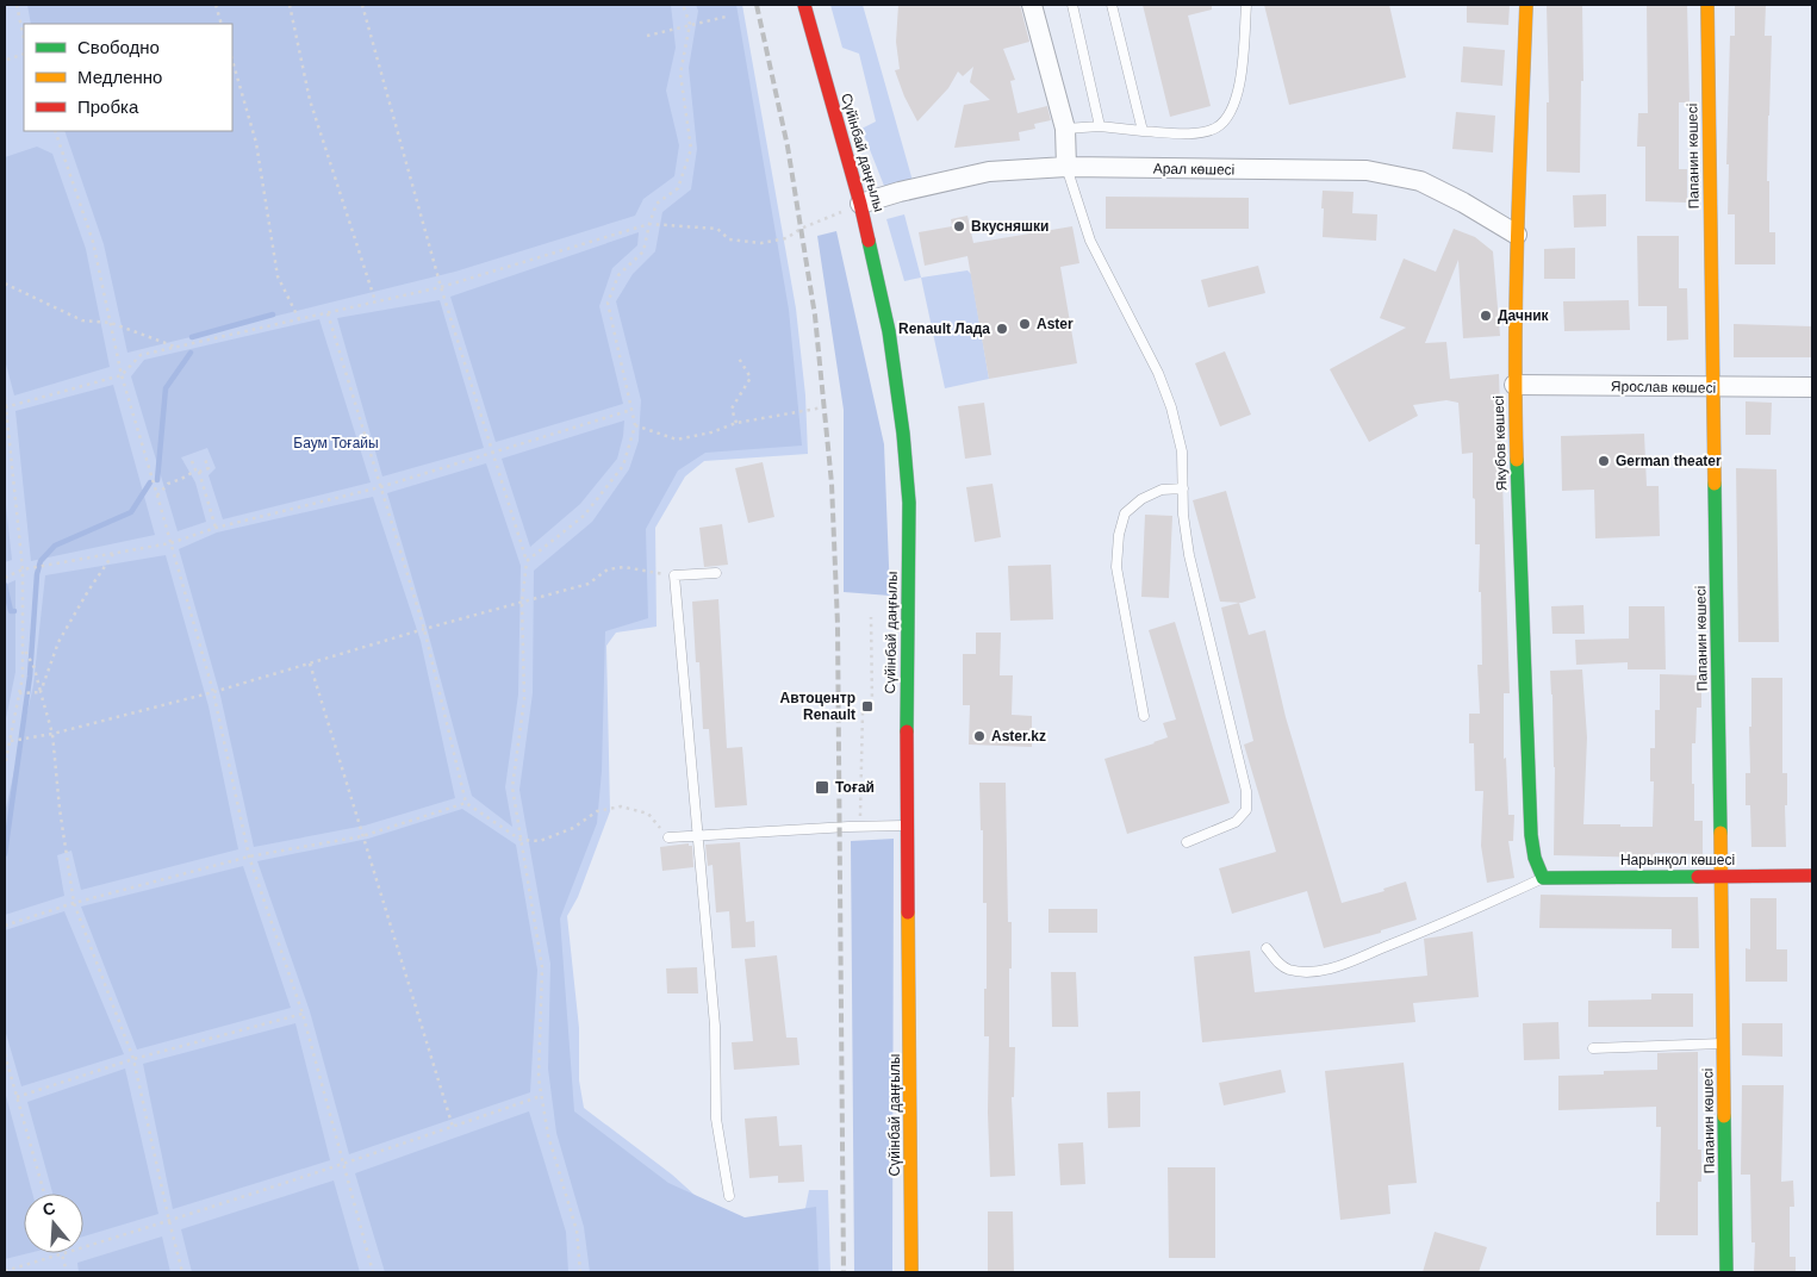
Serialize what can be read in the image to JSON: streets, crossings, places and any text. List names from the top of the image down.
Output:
{
  "streets": {
    "main road": [
      "Сүйінбай даңғылы",
      "Папанин көшесі",
      "Якубов көшесі",
      "Нарынқол көшесі"
    ],
    "street": ["Арал көшесі", "Ярослав көшесі"]
  },
  "crossings": [
    ["Сүйінбай даңғылы", "Арал көшесі"],
    ["Папанин көшесі", "Ярослав көшесі"],
    ["Папанин көшесі", "Нарынқол көшесі"],
    ["Арал көшесі", "Якубов көшесі"],
    ["Ярослав көшесі", "Якубов көшесі"],
    ["Якубов көшесі", "Нарынқол көшесі"]
  ],
  "parks": ["Баум Тоғайы"],
  "places": {
    "other": [
      "Вкусняшки",
      "Дачник",
      "Aster",
      "Renault Лада",
      "German theater",
      "Aster.kz"
    ],
    "transit": ["Автоцентр Renault", "Тоғай"]
  },
  "legend": ["Свободно", "Медленно", "Пробка"],
  "north": "top"
}
